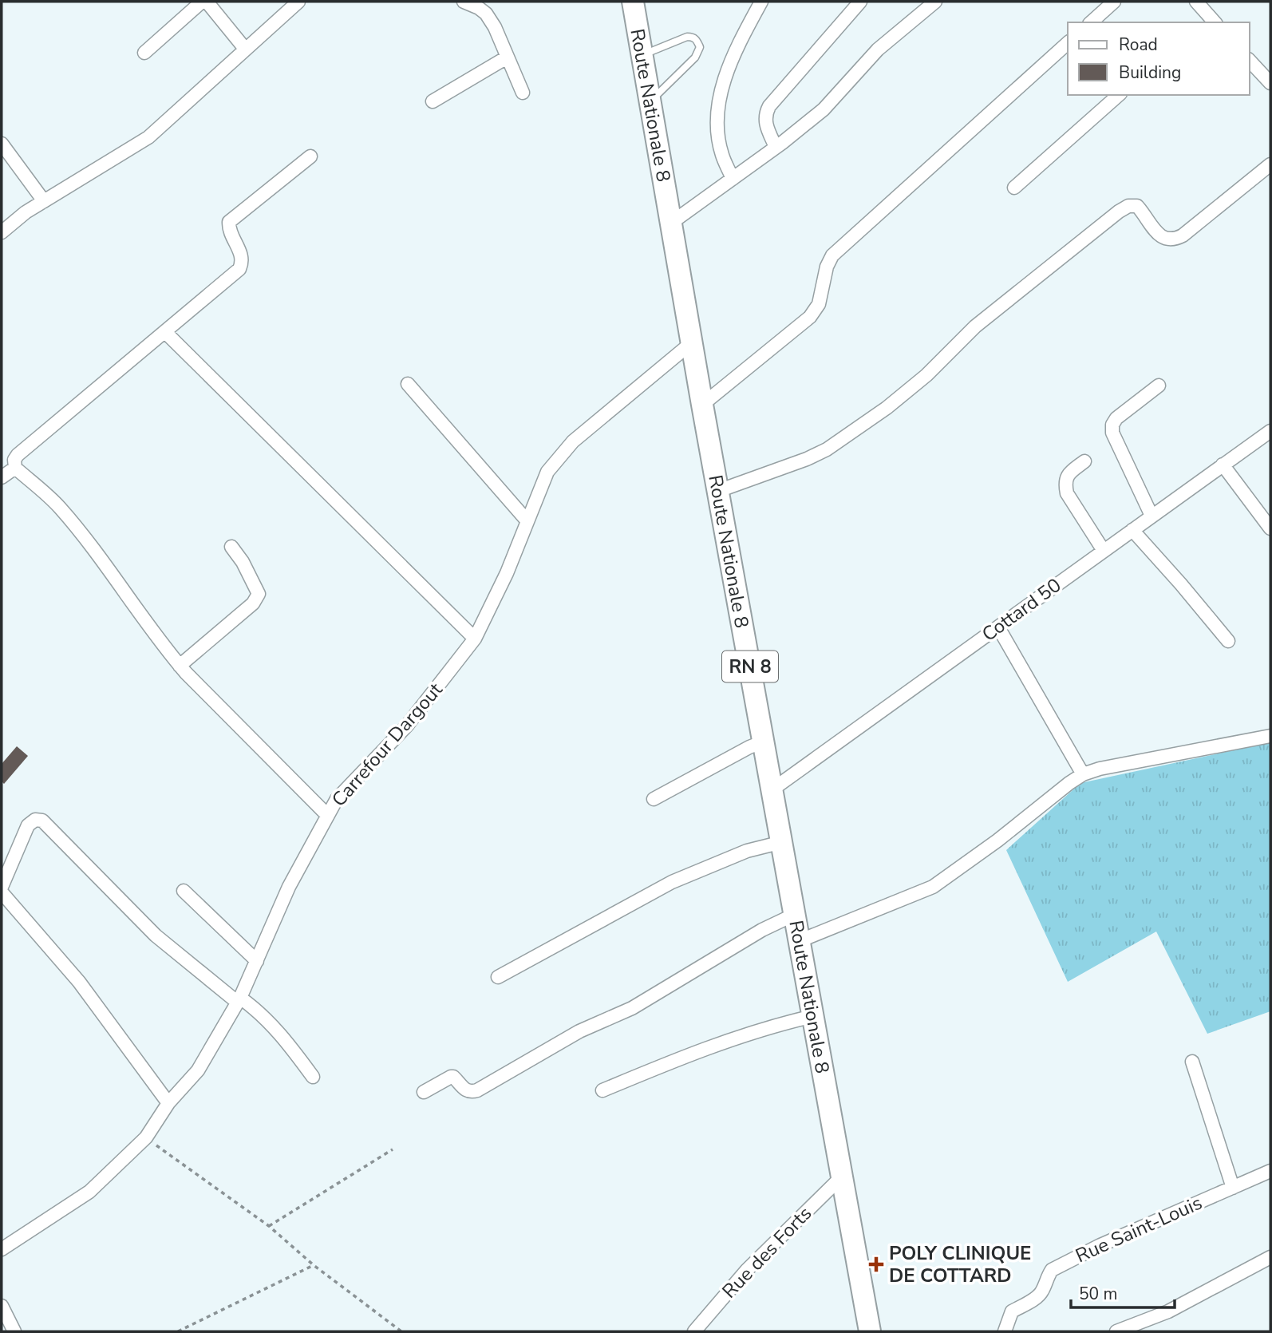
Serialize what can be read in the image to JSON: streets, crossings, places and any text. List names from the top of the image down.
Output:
{
  "streets": {
    "main road": ["Route Nationale 8", "RN 8"],
    "street": [
      "Cottard 50",
      "Carrefour Dargout",
      "Rue Saint-Louis",
      "Rue des Forts"
    ]
  },
  "crossings": [
    ["Route Nationale 8", "Cottard 50"],
    ["Route Nationale 8", "Carrefour Dargout"],
    ["Route Nationale 8", "Rue des Forts"]
  ],
  "places": {
    "health": ["POLY CLINIQUE DE COTTARD"]
  },
  "legend": ["Road", "Building"],
  "scale_bar": "50 m"
}
